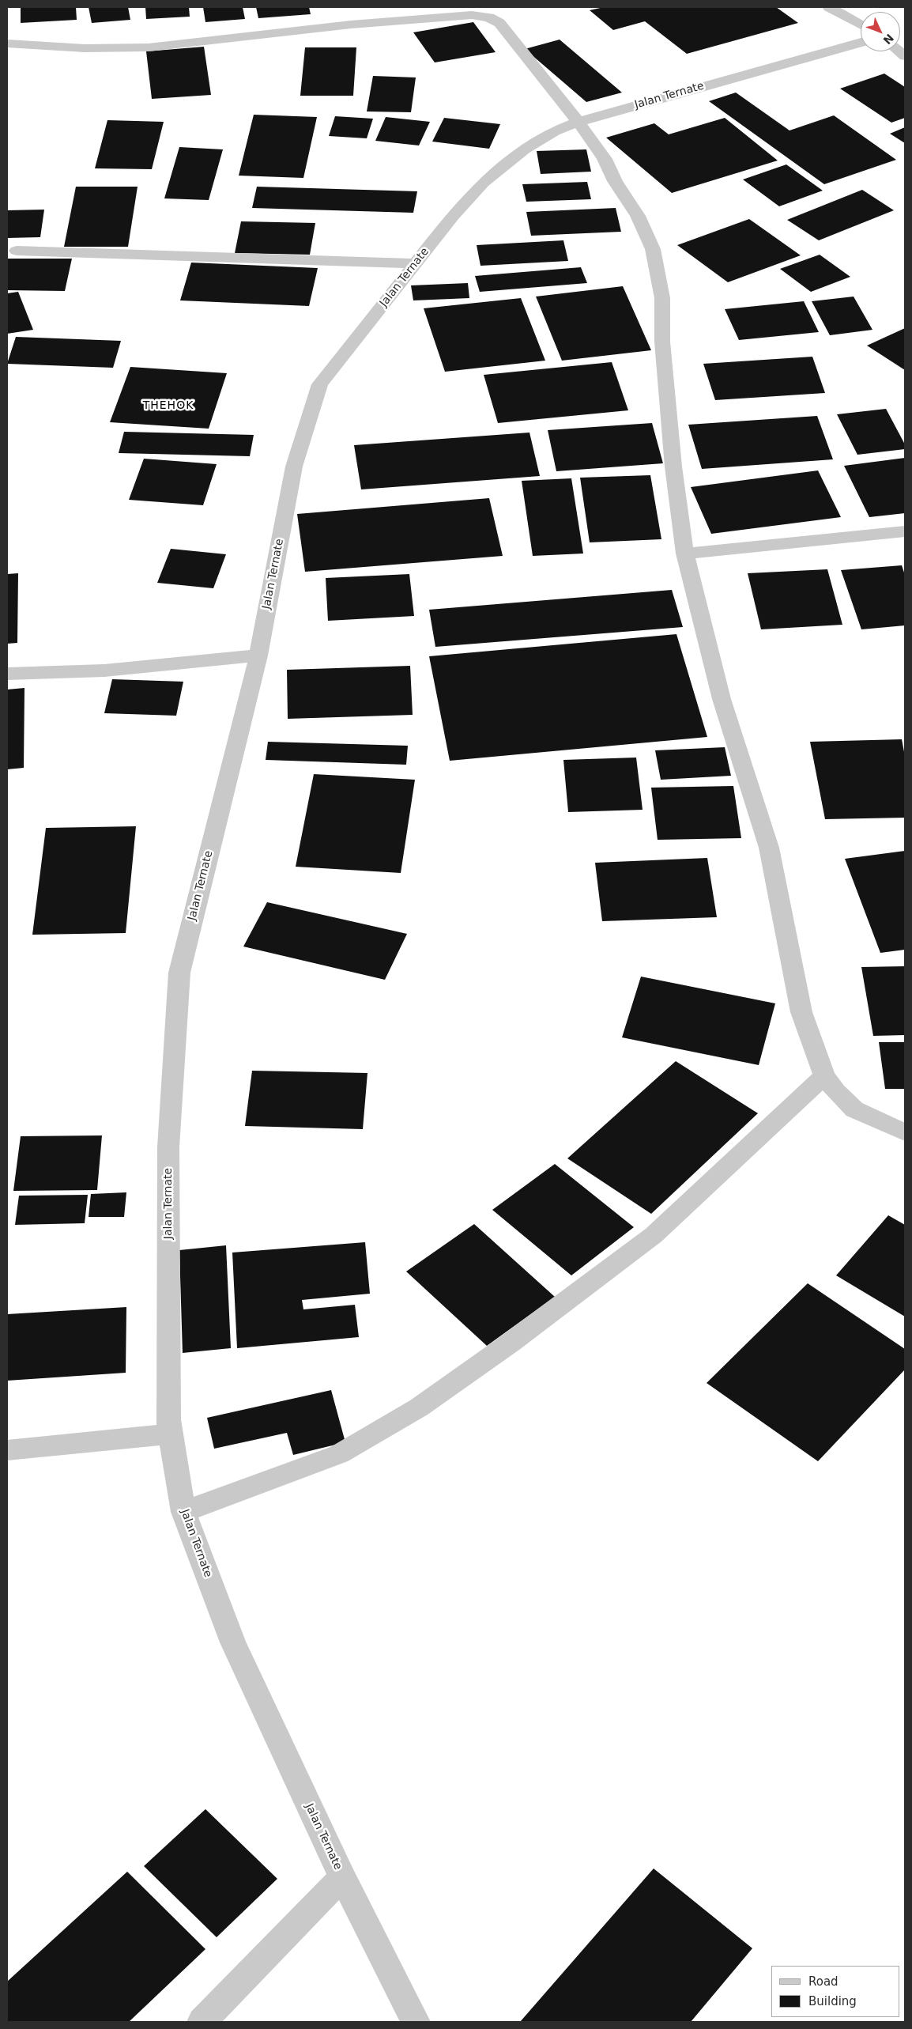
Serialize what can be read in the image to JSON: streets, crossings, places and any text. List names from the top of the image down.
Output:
{
  "streets": {
    "street": ["Jalan Ternate"]
  },
  "districts": ["THEHOK"],
  "legend": ["Road", "Building"],
  "north": "bottom right"
}
